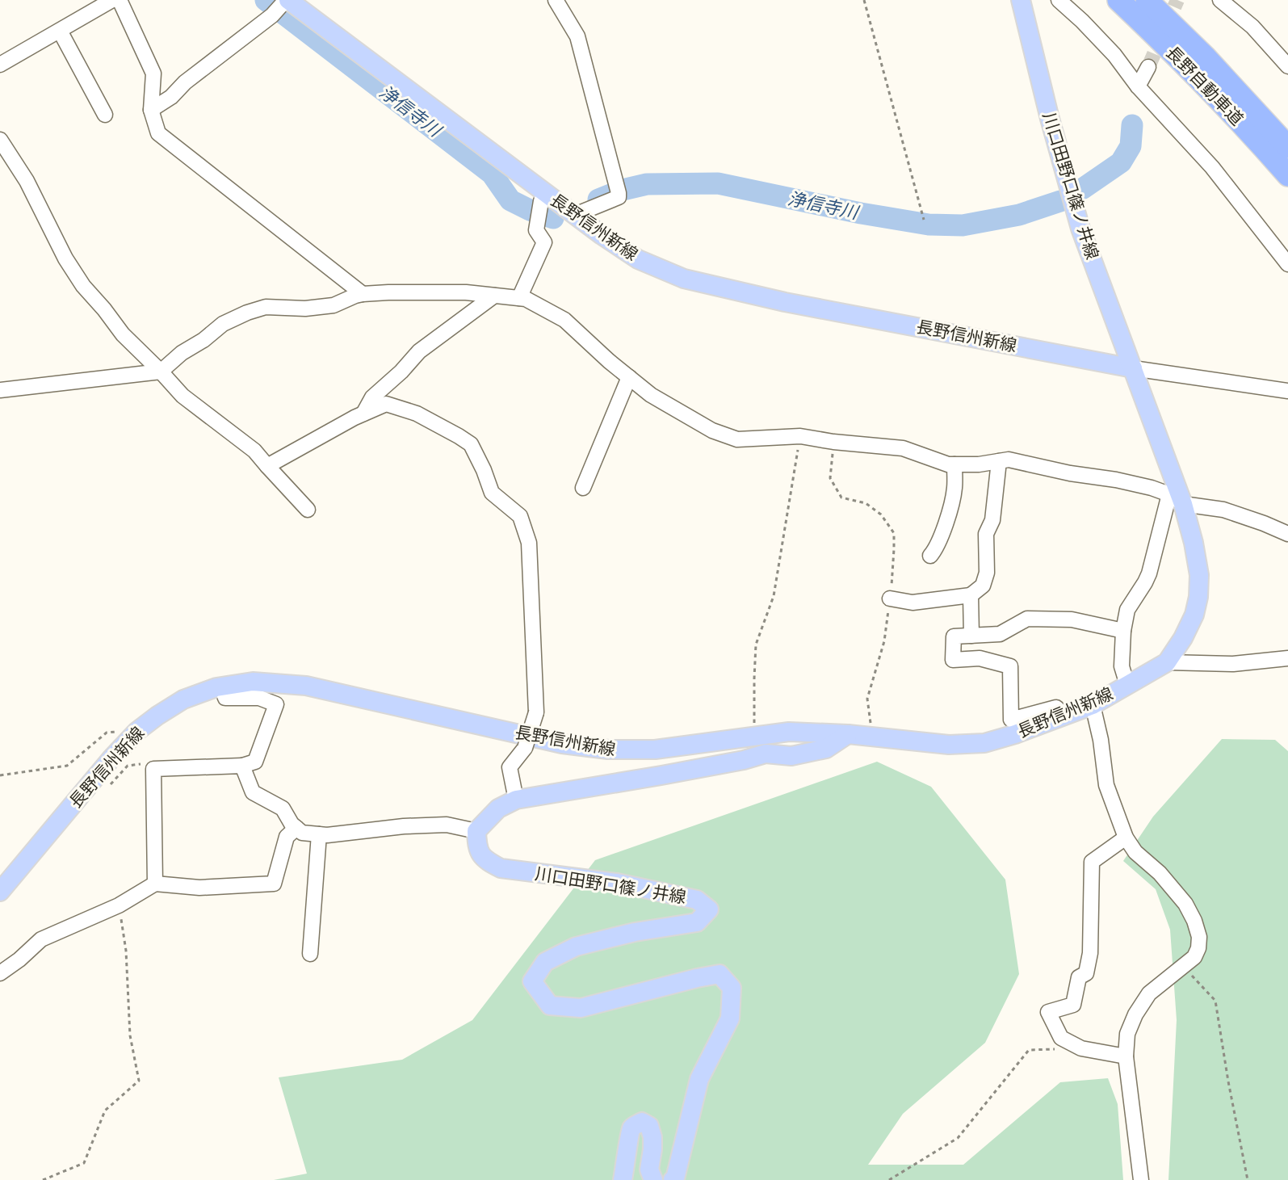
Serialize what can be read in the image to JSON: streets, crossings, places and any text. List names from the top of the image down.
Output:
{
  "streets": {
    "highway": ["長野自動車道"],
    "main road": ["川口田野口篠ノ井線", "長野信州新線"]
  },
  "crossings": [
    ["川口田野口篠ノ井線", "長野信州新線"]
  ],
  "water": ["浄信寺川"]
}
